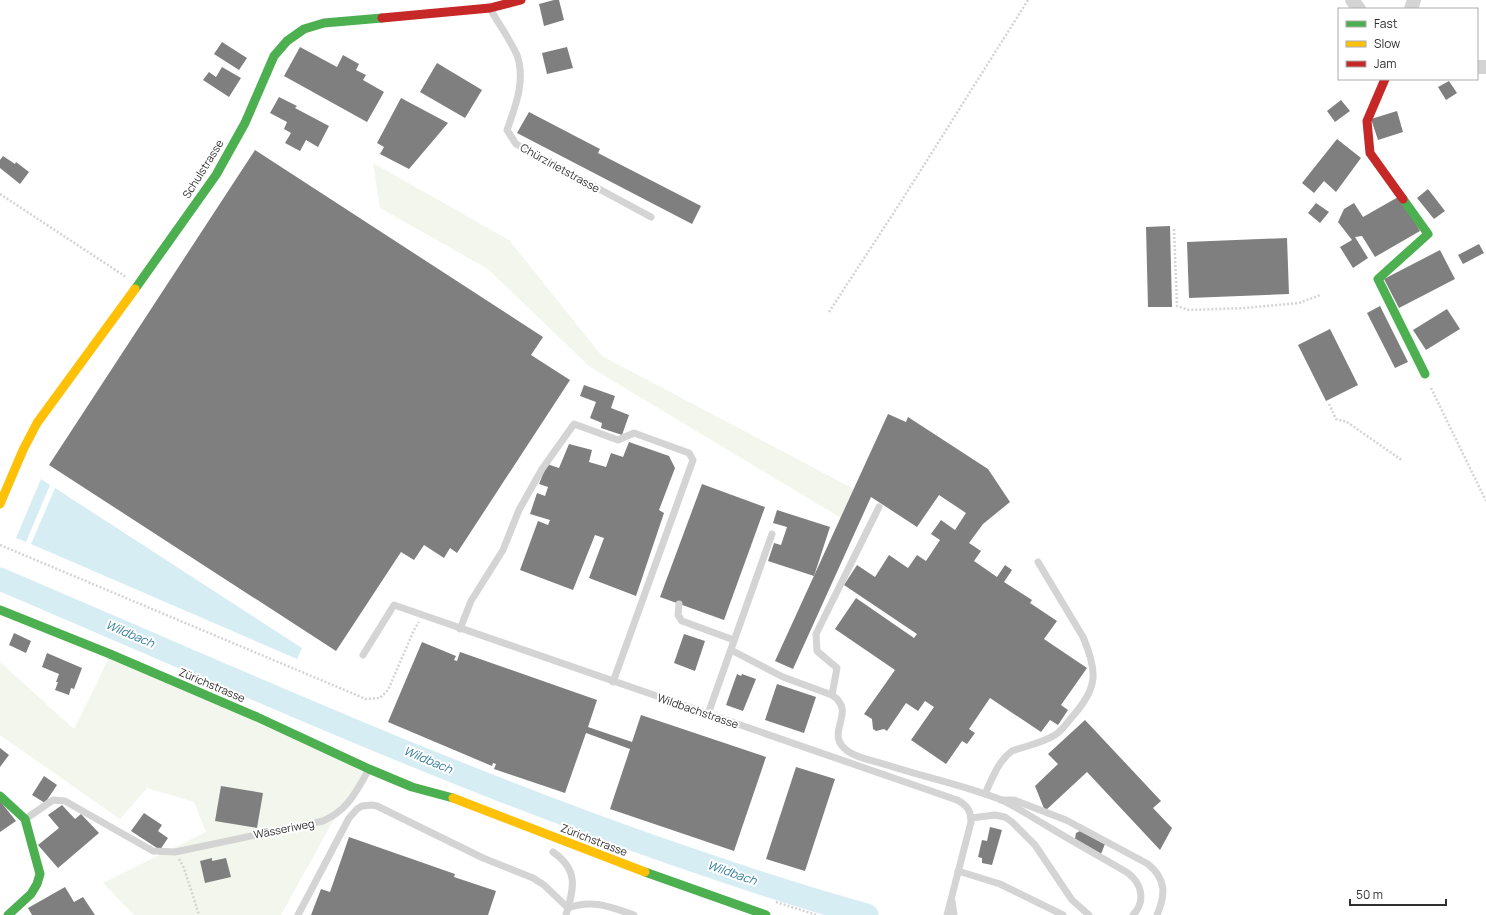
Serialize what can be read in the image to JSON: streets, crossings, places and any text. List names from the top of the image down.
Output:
{
  "streets": {
    "street": ["Schulstrasse", "Zürichstrasse"],
    "lane": ["Chürzirietstrasse", "Wildbachstrasse", "Wässeriweg"]
  },
  "crossings": [
    ["Chürzirietstrasse", "Schulstrasse"],
    ["Zürichstrasse", "Wässeriweg"]
  ],
  "water": ["Wildbach"],
  "legend": ["Fast", "Slow", "Jam"],
  "scale_bar": "50 m"
}
